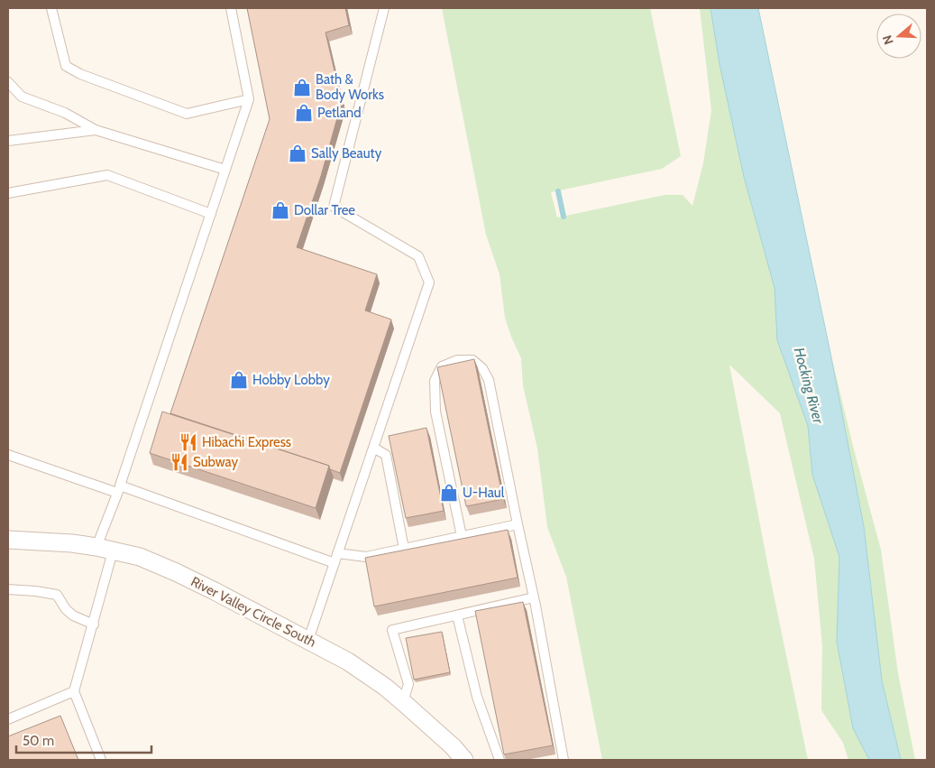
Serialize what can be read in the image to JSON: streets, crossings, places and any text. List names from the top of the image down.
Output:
{
  "streets": {
    "street": ["River Valley Circle South"]
  },
  "water": ["Hocking River"],
  "places": {
    "shop": [
      "Bath & Body Works",
      "Petland",
      "Sally Beauty",
      "Dollar Tree",
      "Hobby Lobby",
      "U-Haul"
    ],
    "restaurant": ["Hibachi Express", "Subway"]
  },
  "scale_bar": "50 m",
  "north": "left"
}
